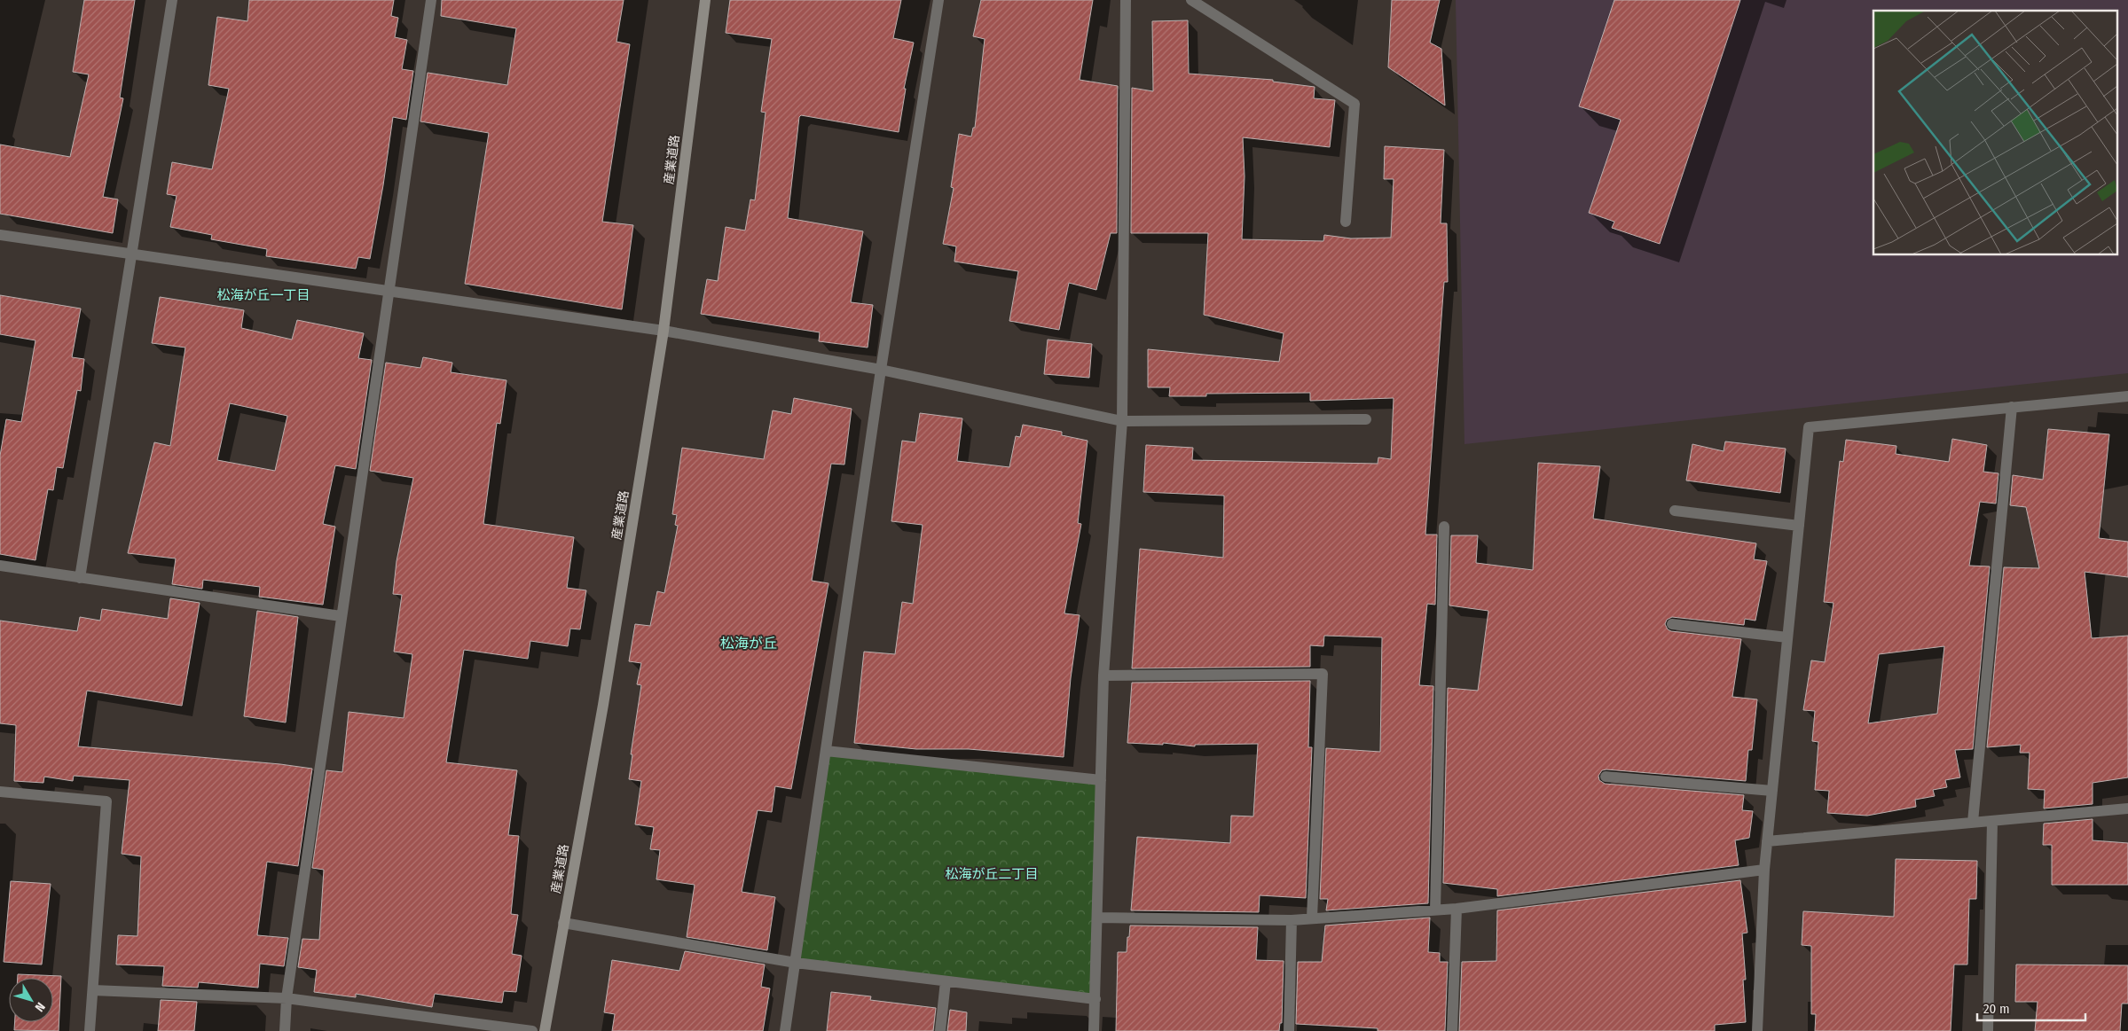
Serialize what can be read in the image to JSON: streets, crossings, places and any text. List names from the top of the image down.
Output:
{
  "streets": {
    "street": ["産業道路"]
  },
  "districts": ["松海が丘一丁目", "松海が丘", "松海が丘二丁目"],
  "scale_bar": "20 m",
  "north": "bottom right"
}
